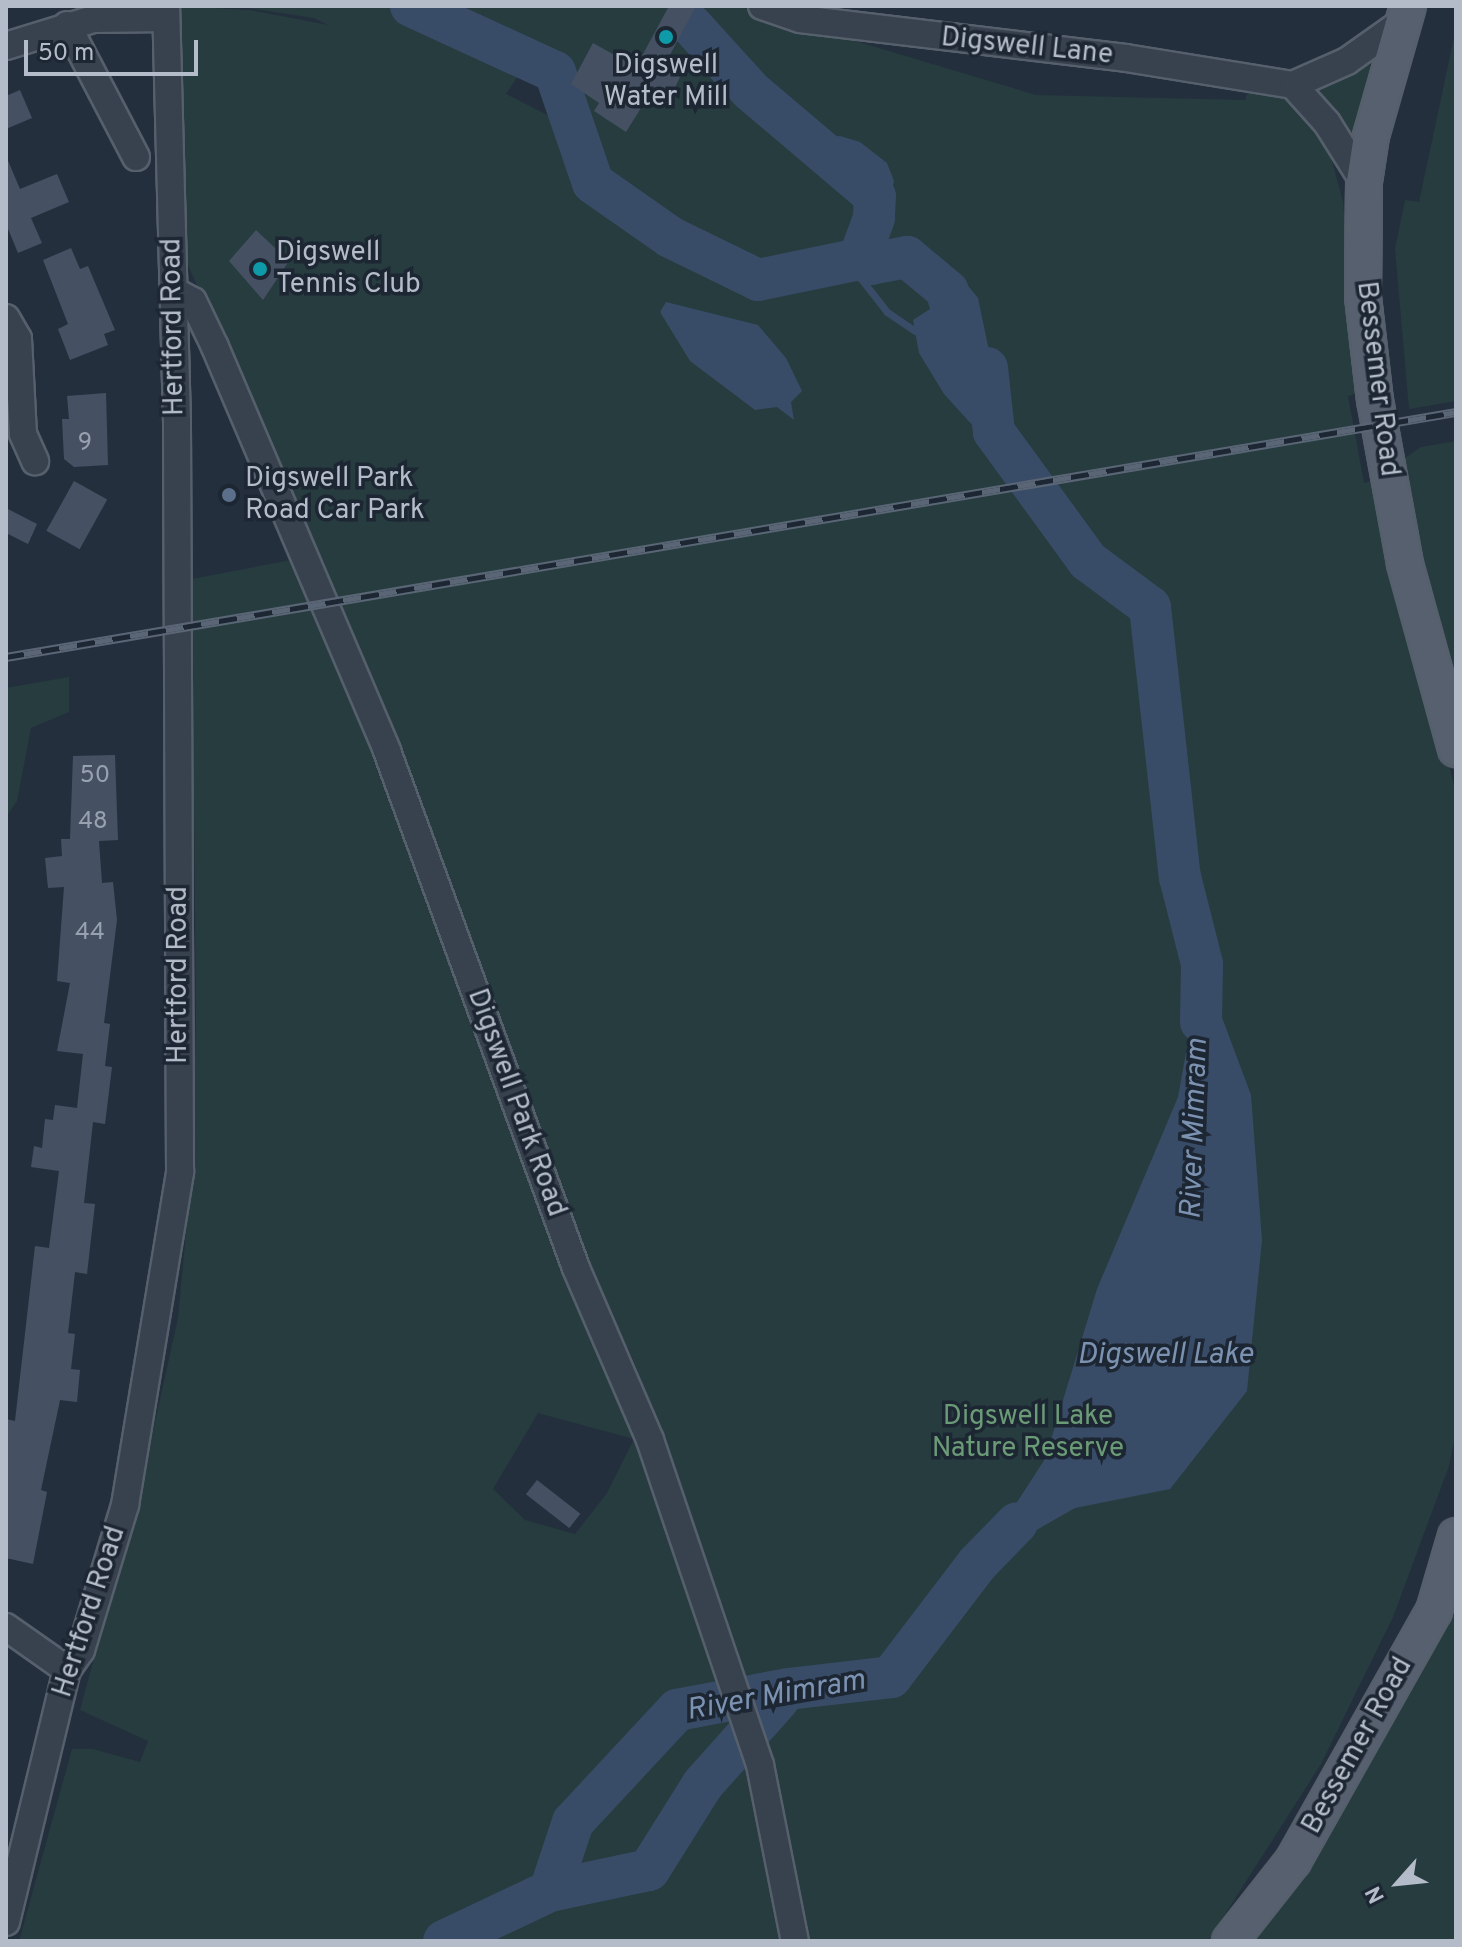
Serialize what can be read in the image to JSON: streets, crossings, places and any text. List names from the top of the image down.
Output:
{
  "streets": {
    "main road": ["Bessemer Road"],
    "street": ["Digswell Lane", "Hertford Road", "Digswell Park Road"]
  },
  "crossings": [
    ["Hertford Road", "Digswell Park Road"]
  ],
  "water": ["River Mimram", "Digswell Lake"],
  "parks": ["Digswell Lake Nature Reserve"],
  "places": ["Digswell Water Mill", "Digswell Tennis Club", "Digswell Park Road Car Park"],
  "house_numbers": [
    "9",
    "50",
    "48",
    "44"
  ],
  "scale_bar": "50 m",
  "north": "bottom left"
}
